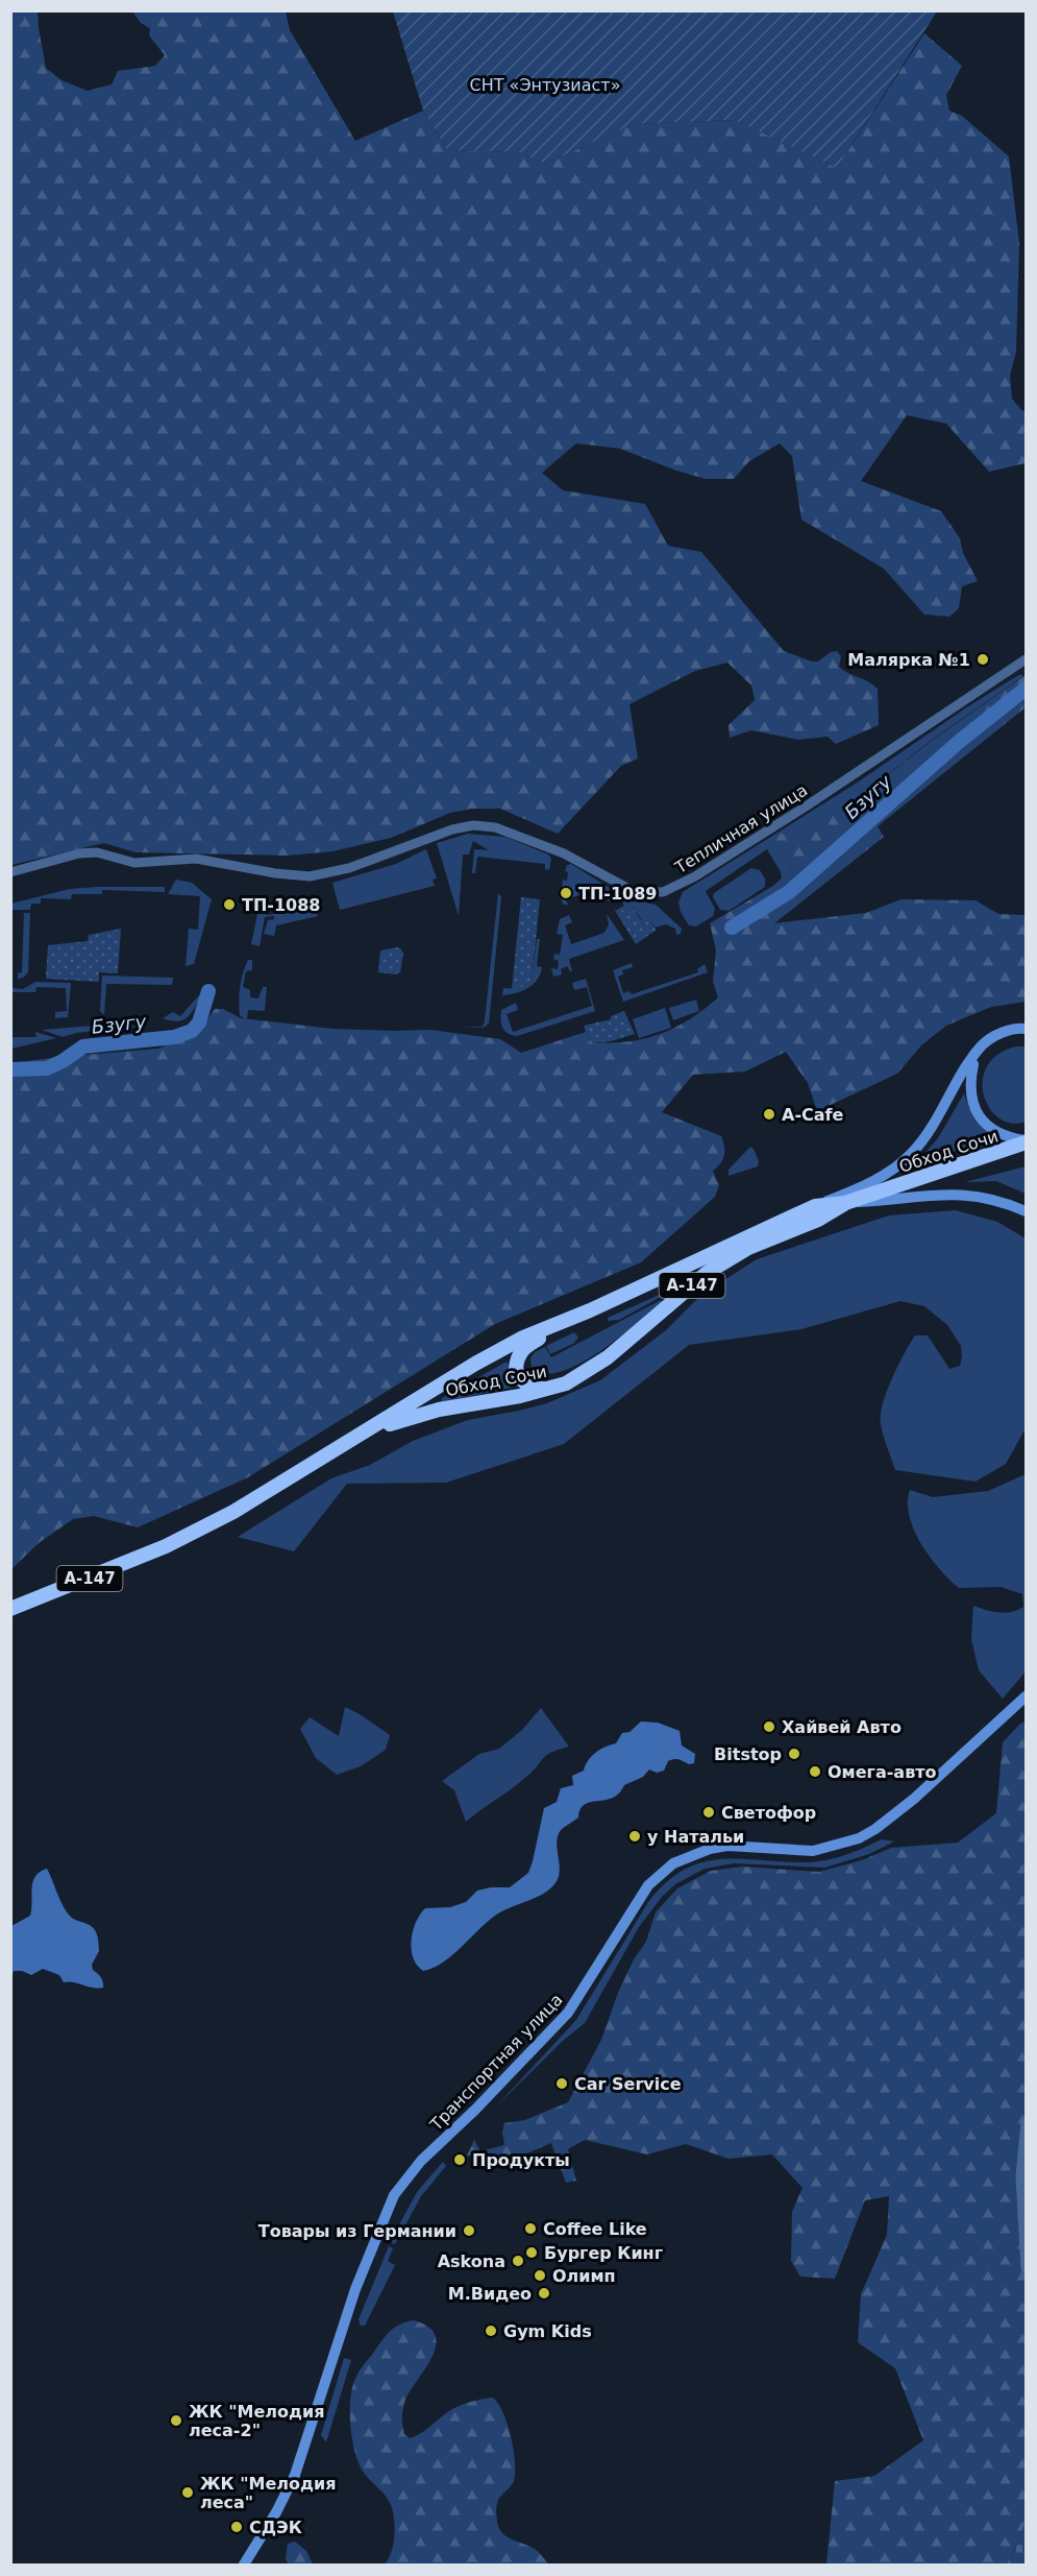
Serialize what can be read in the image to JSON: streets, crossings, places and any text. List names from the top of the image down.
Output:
{
  "streets": {
    "highway": ["Обход Сочи", "А-147"],
    "main road": ["Транспортная улица"],
    "street": ["Тепличная улица"]
  },
  "crossings": [
    ["Обход Сочи", "А-147"]
  ],
  "water": ["Бзугу"],
  "parks": ["СНТ «Энтузиаст»"],
  "places": [
    "Малярка №1",
    "ТП-1089",
    "ТП-1088",
    "A-Cafe",
    "Хайвей Авто",
    "Bitstop",
    "Омега-авто",
    "Светофор",
    "у Натальи",
    "Car Service",
    "Продукты",
    "Coffee Like",
    "Товары из Германии",
    "Бургер Кинг",
    "Askona",
    "Олимп",
    "М.Видео",
    "Gym Kids",
    "ЖК \"Мелодия леса-2\"",
    "ЖК \"Мелодия леса\"",
    "СДЭК"
  ]
}
